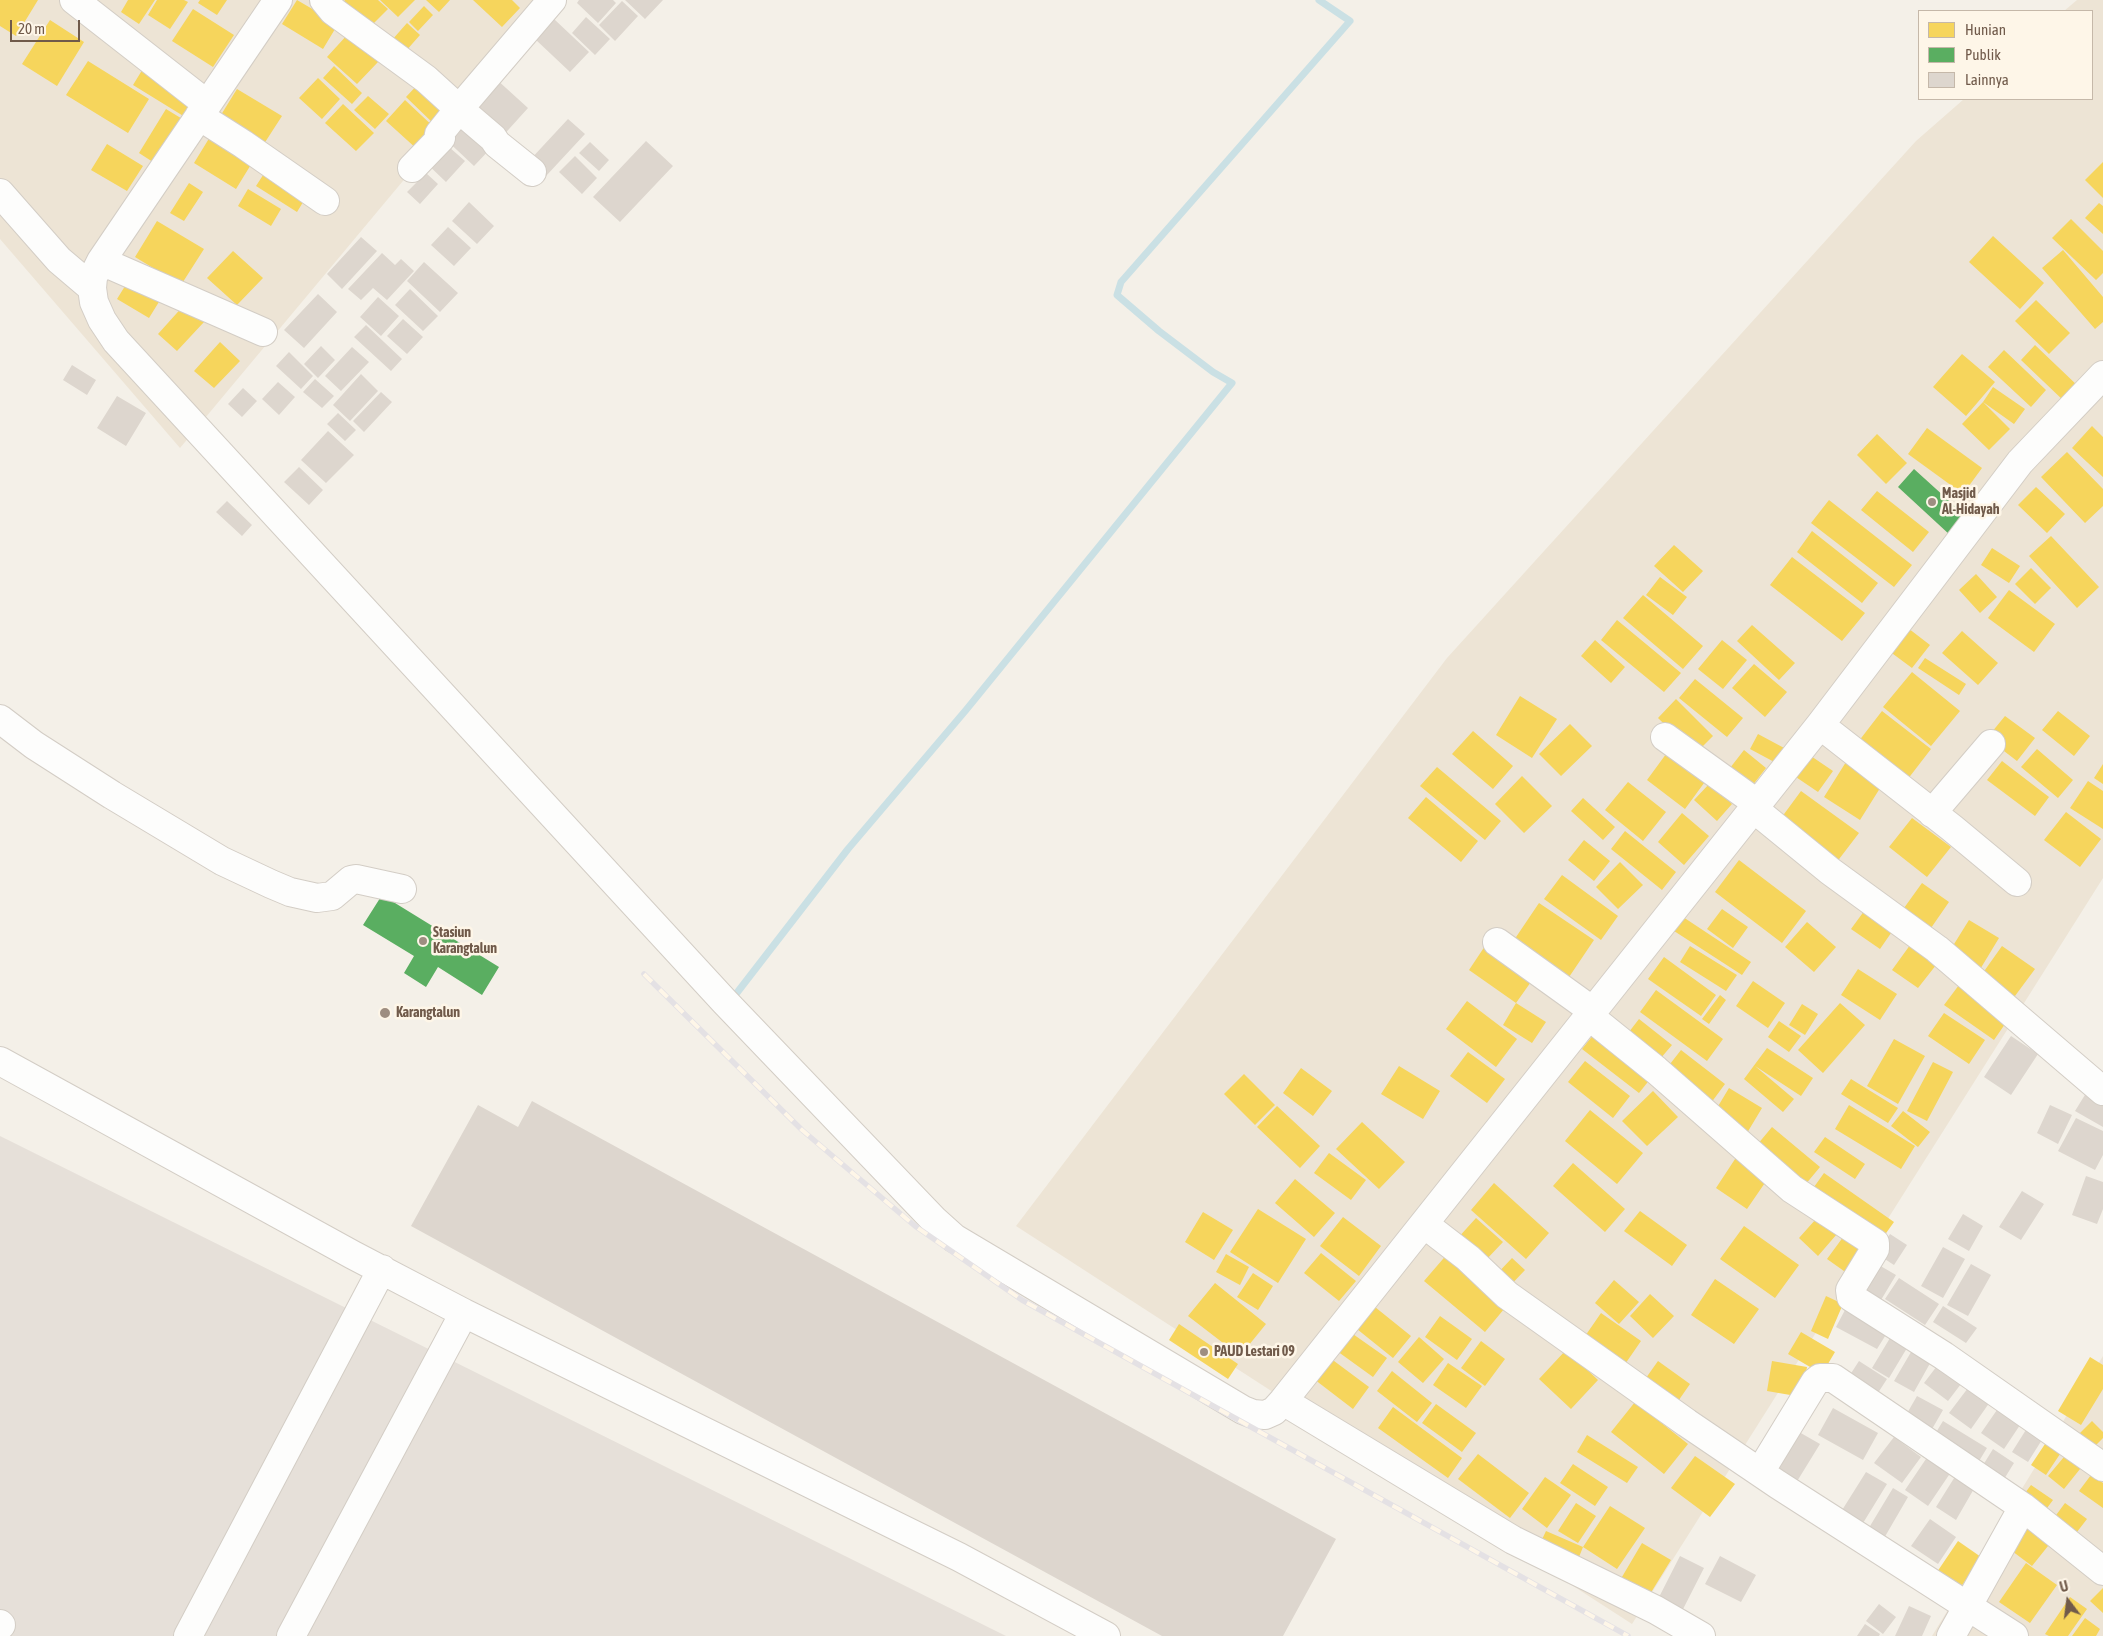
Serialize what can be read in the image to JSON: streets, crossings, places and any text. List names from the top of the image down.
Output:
{
  "places": [
    "Masjid Al-Hidayah",
    "Stasiun Karangtalun",
    "Karangtalun",
    "PAUD Lestari 09"
  ],
  "legend": ["Hunian", "Publik", "Lainnya"],
  "scale_bar": "20 m",
  "north": "top"
}
